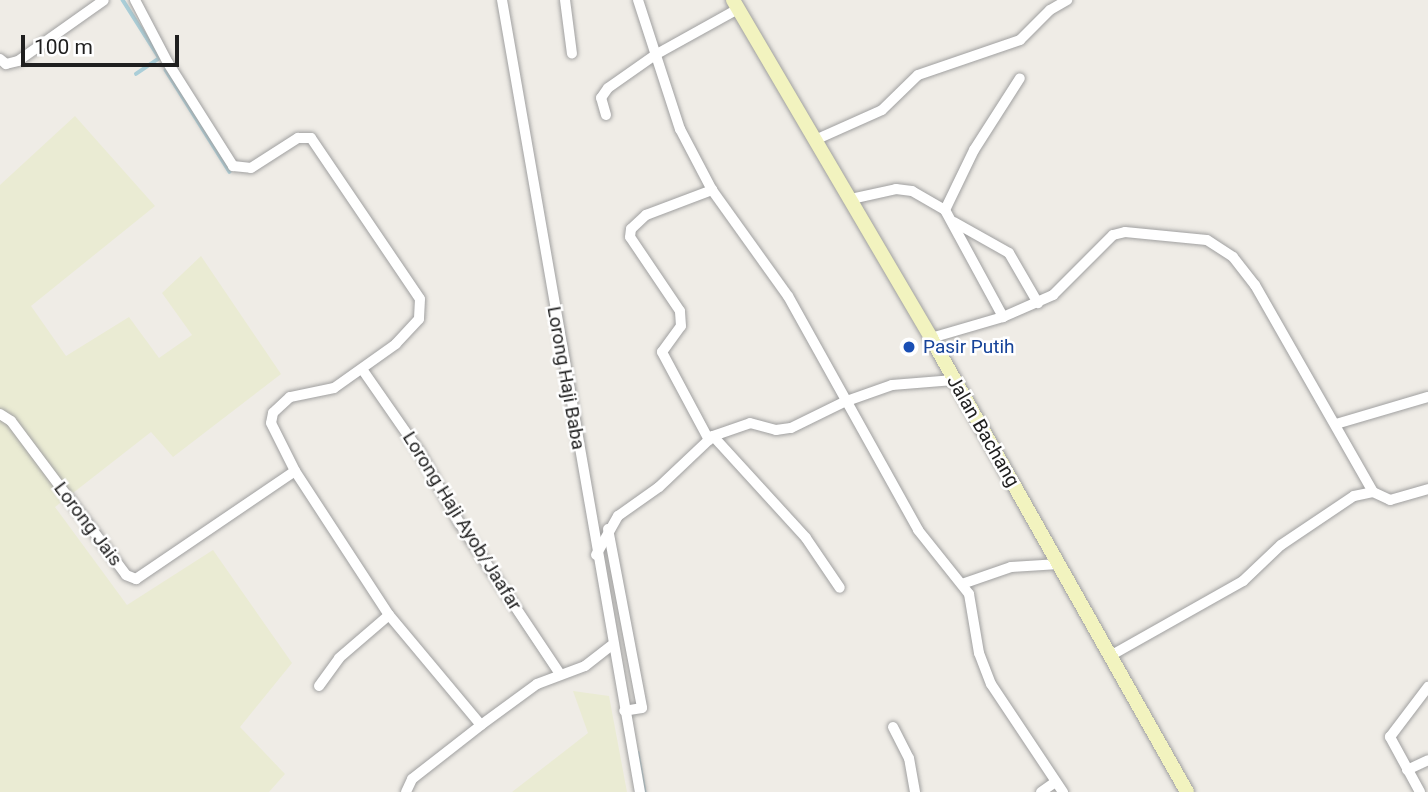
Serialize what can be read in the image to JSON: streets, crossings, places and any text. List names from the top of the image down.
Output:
{
  "streets": {
    "street": [
      "Lorong Haji Baba",
      "Jalan Bachang",
      "Lorong Haji Ayob/Jaafar",
      "Lorong Jais"
    ]
  },
  "places": ["Pasir Putih"],
  "scale_bar": "100 m"
}
